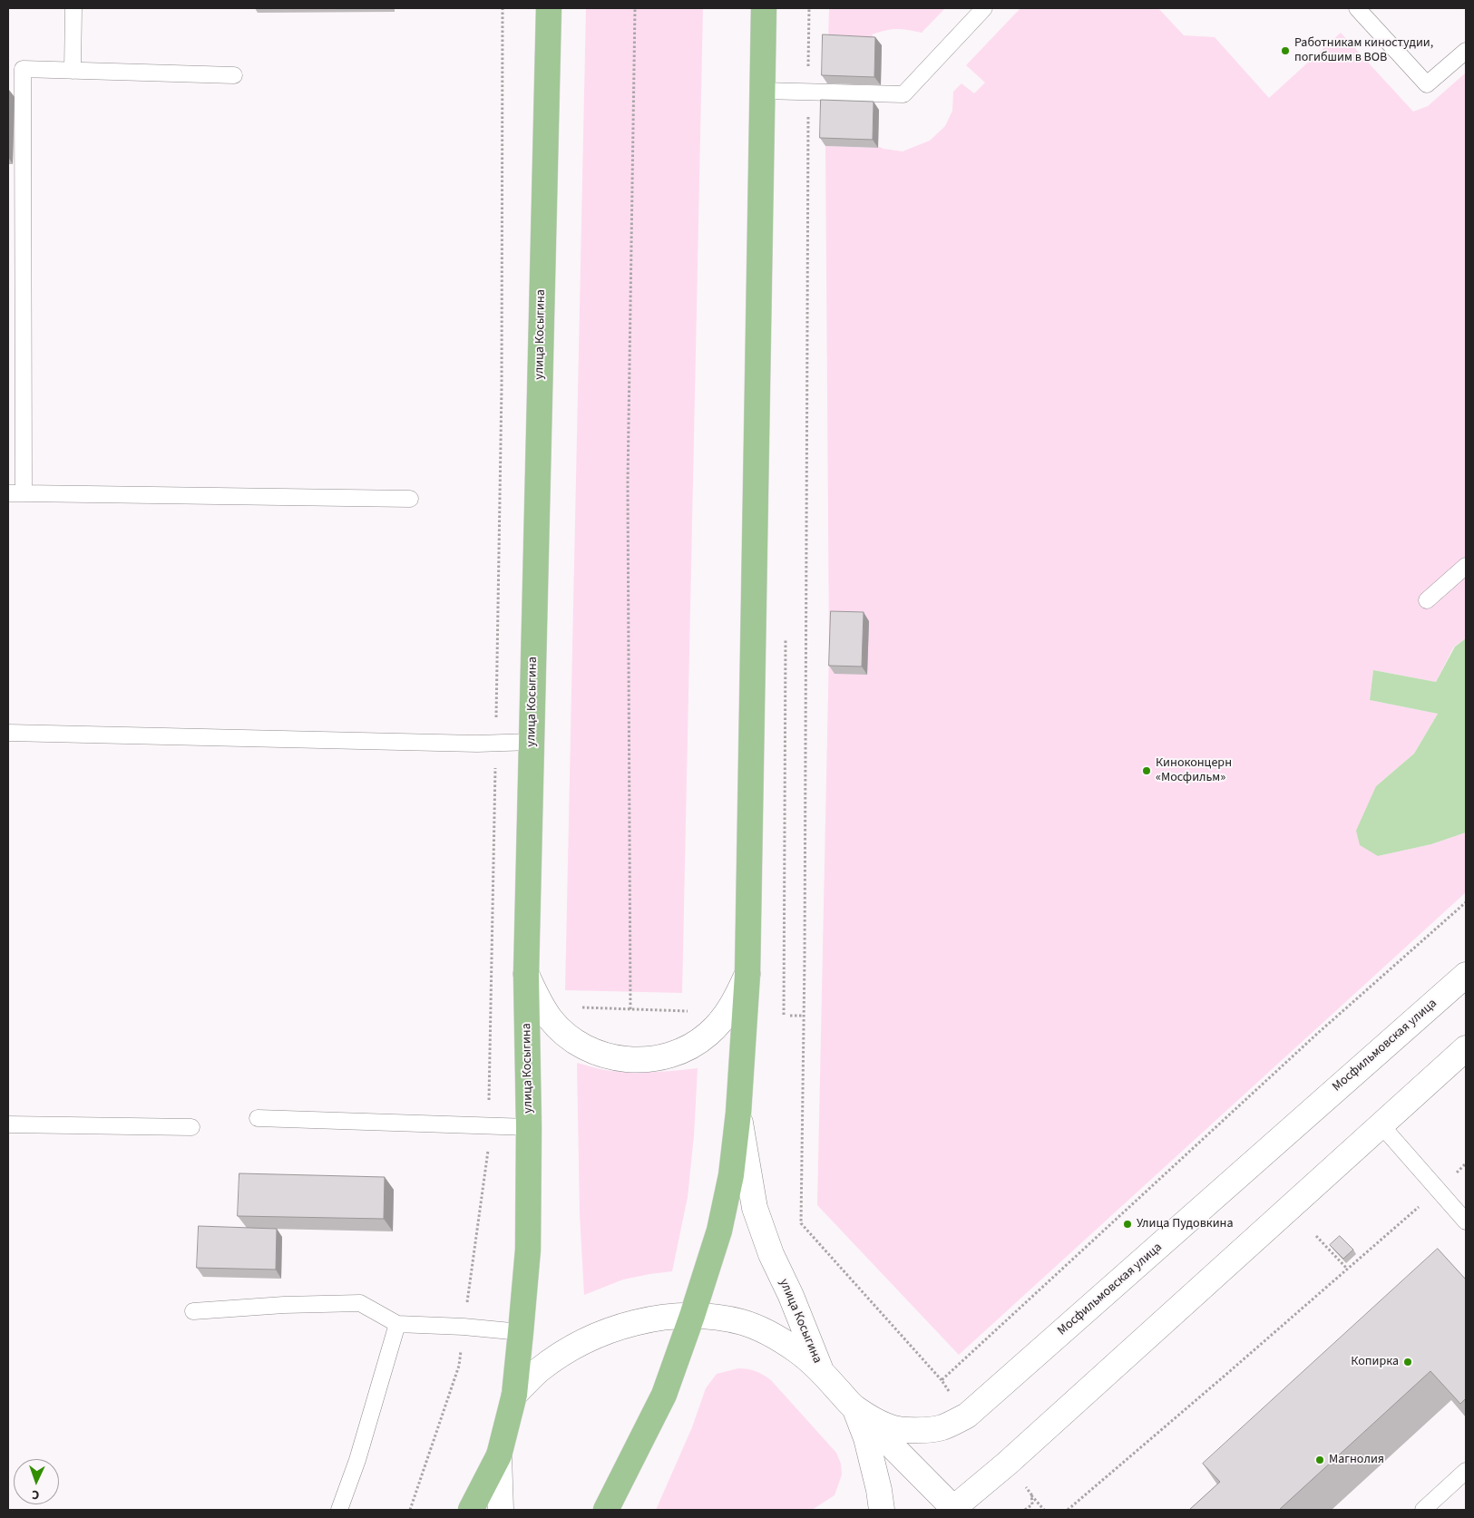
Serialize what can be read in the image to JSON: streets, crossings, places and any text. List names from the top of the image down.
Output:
{
  "streets": {
    "main road": ["улица Косыгина", "Мосфильмовская улица"]
  },
  "crossings": [
    ["улица Косыгина", "Мосфильмовская улица"]
  ],
  "places": [
    "Работникам киностудии, погибшим в ВОВ",
    "Киноконцерн «Мосфильм»",
    "Улица Пудовкина",
    "Копирка",
    "Магнолия"
  ],
  "north": "bottom"
}
